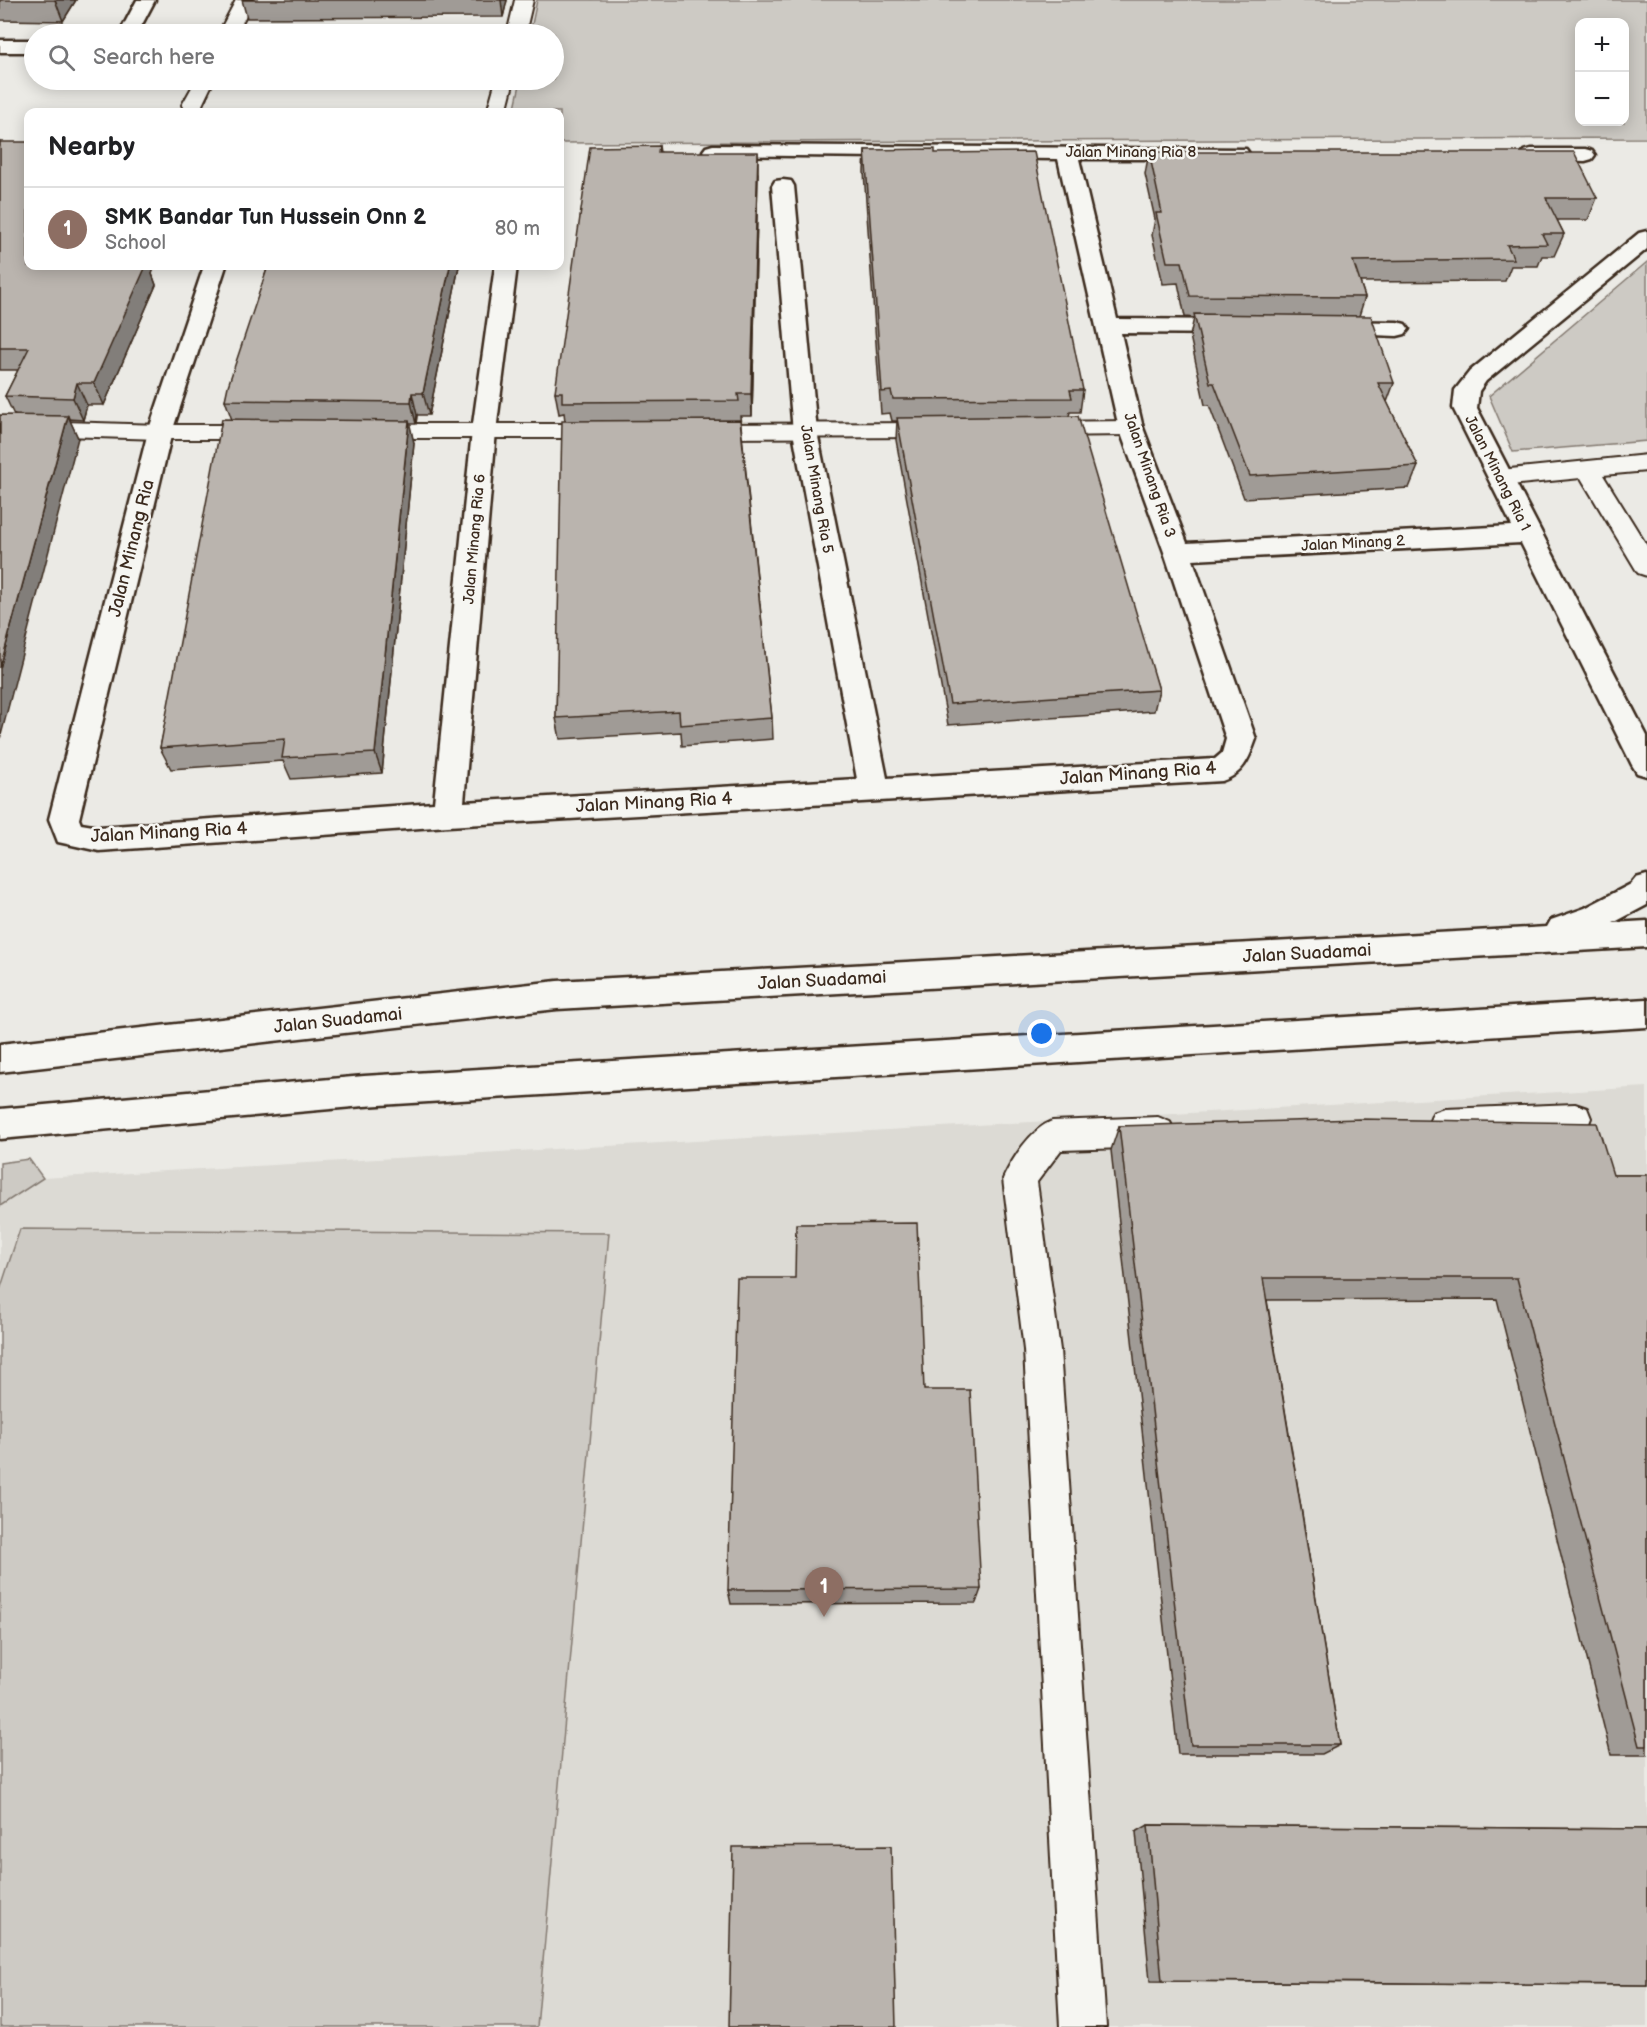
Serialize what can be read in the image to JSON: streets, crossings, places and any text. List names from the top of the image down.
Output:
{
  "streets": {
    "street": [
      "Jalan Minang Ria 8",
      "Jalan Minang Ria 1",
      "Jalan Minang Ria 3",
      "Jalan Minang Ria 5",
      "Jalan Minang Ria 6",
      "Jalan Minang 2",
      "Jalan Minang Ria",
      "Jalan Minang Ria 4",
      "Jalan Suadamai"
    ]
  },
  "crossings": [
    ["Jalan Minang Ria 8", "Jalan Minang Ria 3"],
    ["Jalan Minang Ria 1", "Jalan Minang 2"],
    ["Jalan Minang Ria 3", "Jalan Minang 2"],
    ["Jalan Minang Ria 3", "Jalan Minang Ria 4"],
    ["Jalan Minang Ria 5", "Jalan Minang Ria 4"],
    ["Jalan Minang Ria 6", "Jalan Minang Ria 4"],
    ["Jalan Minang Ria", "Jalan Minang Ria 4"]
  ],
  "page": {
    "map_buttons": ["+", "−"],
    "search": "Search here",
    "heading": "Nearby",
    "list": [
      {
        "mark": "1",
        "name": "SMK Bandar Tun Hussein Onn 2",
        "note": "School",
        "value": "80 m"
      }
    ],
    "pins": "1"
  }
}
